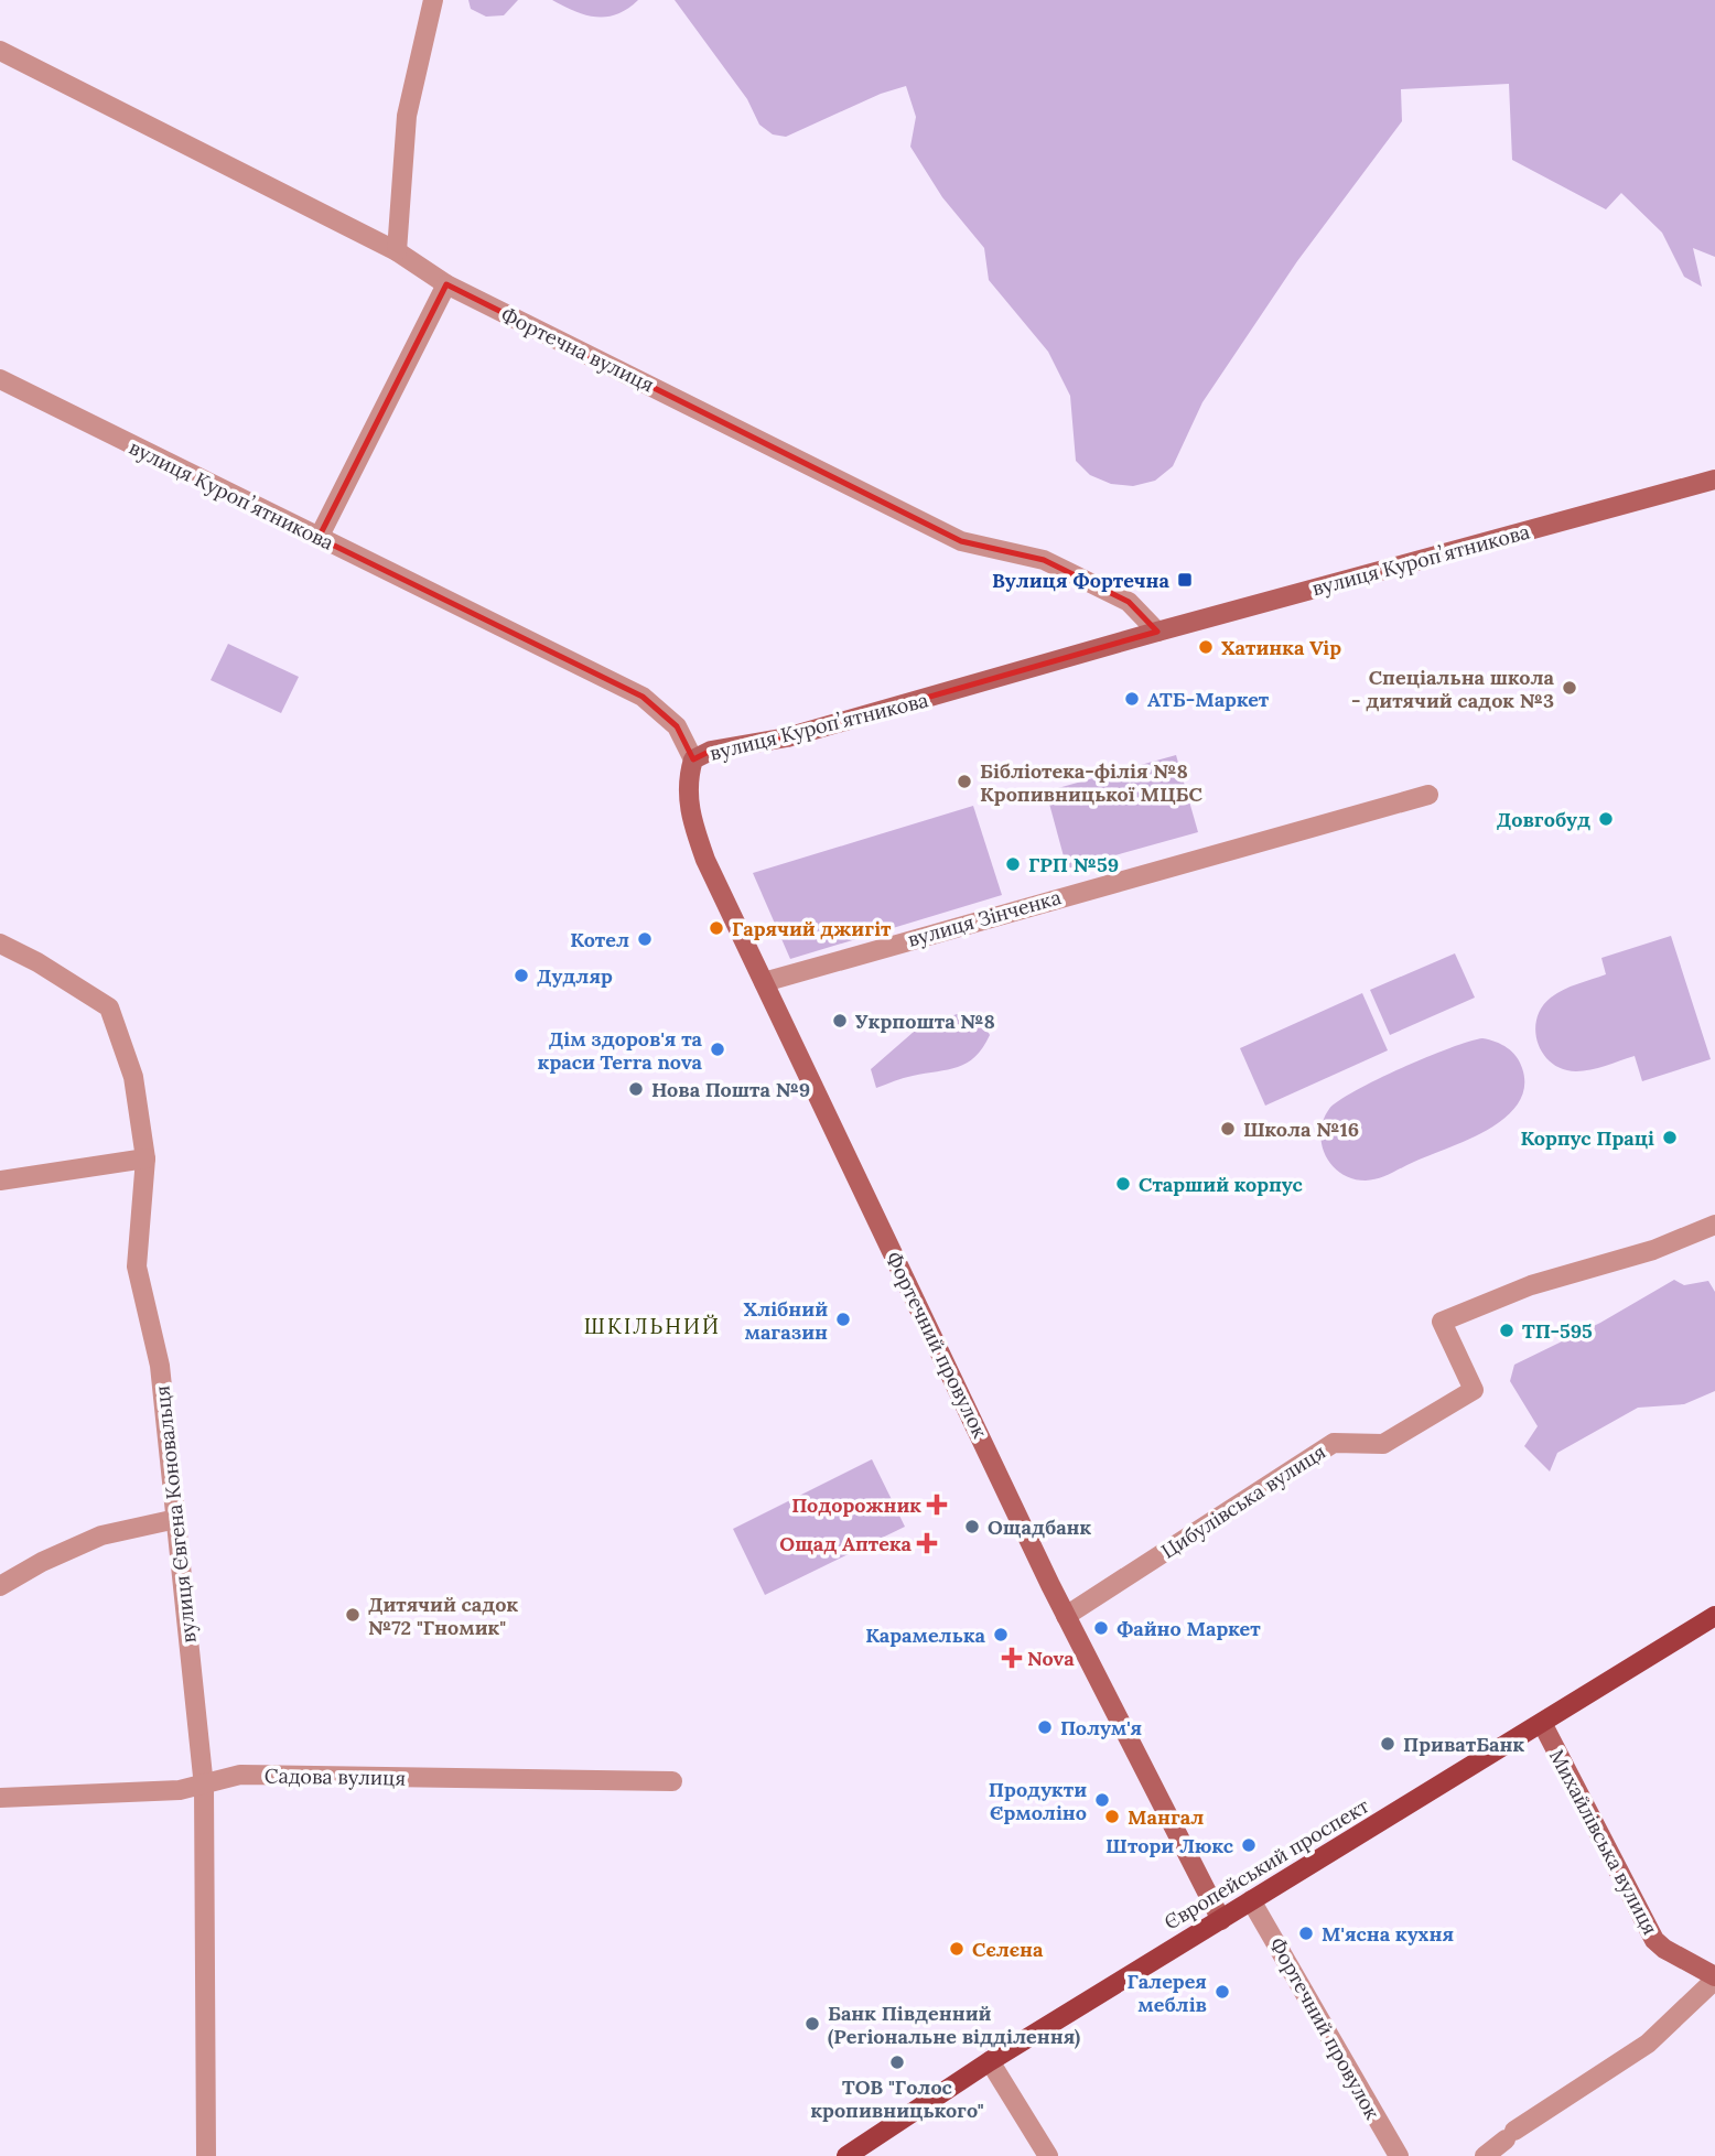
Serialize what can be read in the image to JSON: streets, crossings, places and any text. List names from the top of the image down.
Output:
{
  "streets": {
    "main road": ["Європейський проспект"],
    "street": [
      "Фортечна вулиця",
      "вулиця Куропʼятникова",
      "вулиця Зінченка",
      "Фортечний провулок",
      "Цибулівська вулиця",
      "вулиця Євгена Коновальця",
      "Садова вулиця",
      "Михайлівська вулиця"
    ]
  },
  "crossings": [
    ["Фортечна вулиця", "вулиця Куропʼятникова"],
    ["вулиця Куропʼятникова", "Фортечний провулок"],
    ["вулиця Зінченка", "Фортечний провулок"],
    ["Фортечний провулок", "Цибулівська вулиця"],
    ["Фортечний провулок", "Європейський проспект"],
    ["вулиця Євгена Коновальця", "Садова вулиця"],
    ["Михайлівська вулиця", "Європейський проспект"]
  ],
  "districts": ["ШКІЛЬНИЙ"],
  "places": {
    "transit": ["Вулиця Фортечна"],
    "other": [
      "Хатинка Vip",
      "Спеціальна школа - дитячий садок №3",
      "АТБ-Маркет",
      "Бібліотека-філія №8 Кропивницької МЦБС",
      "Довгобуд",
      "ГРП №59",
      "Гарячий джигіт",
      "Котел",
      "Дудляр",
      "Укрпошта №8",
      "Дім здоров'я та краси Terra nova",
      "Нова Пошта №9",
      "Школа №16",
      "Корпус Праці",
      "Старший корпус",
      "Хлібний магазин",
      "ТП-595",
      "Ощадбанк",
      "Дитячий садок №72 \"Гномик\"",
      "Файно Маркет",
      "Карамелька",
      "Полум'я",
      "ПриватБанк",
      "Продукти Єрмоліно",
      "Мангал",
      "Штори Люкс",
      "М'ясна кухня",
      "Сєлєна",
      "Галерея меблів",
      "Банк Південний (Регіональне відділення)",
      "ТОВ \"Голос кропивницького\""
    ],
    "health": ["Подорожник", "Ощад Аптека", "Nova"]
  }
}
